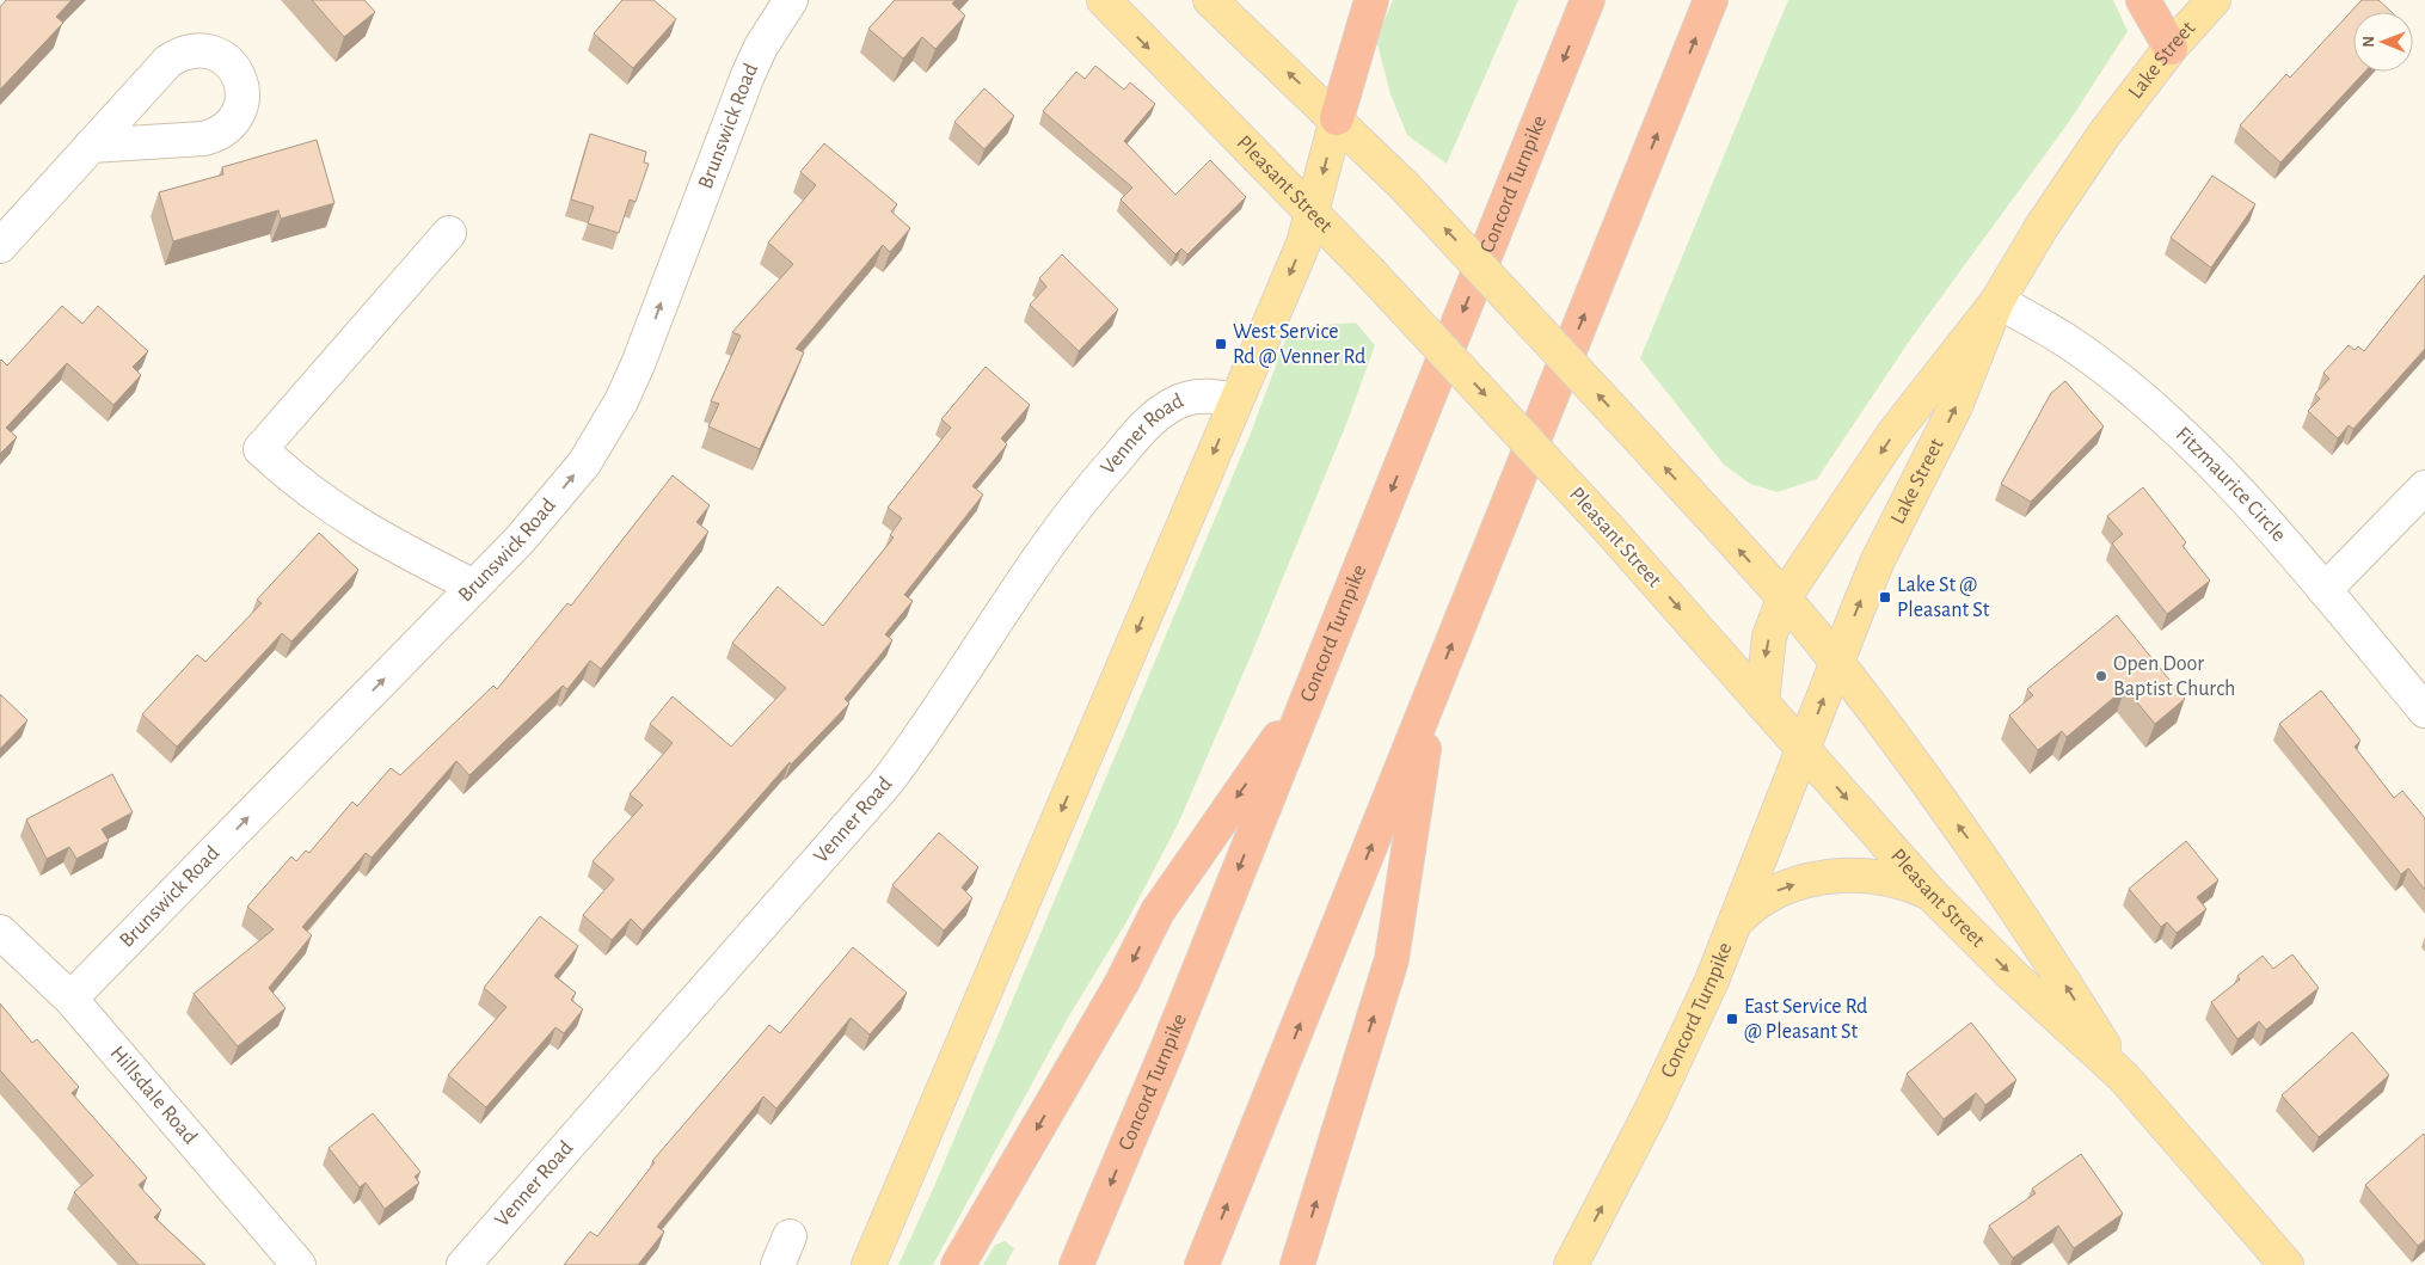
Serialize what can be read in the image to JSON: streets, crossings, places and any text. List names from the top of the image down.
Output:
{
  "streets": {
    "highway": ["Concord Turnpike"],
    "main road": ["Lake Street", "Pleasant Street"],
    "street": [
      "Brunswick Road",
      "Venner Road",
      "Fitzmaurice Circle",
      "Hillsdale Road"
    ]
  },
  "crossings": [
    ["Lake Street", "Concord Turnpike"],
    ["Lake Street", "Pleasant Street"],
    ["Lake Street", "Fitzmaurice Circle"],
    ["Brunswick Road", "Hillsdale Road"],
    ["Concord Turnpike", "Pleasant Street"]
  ],
  "one_way": ["Brunswick Road"],
  "places": {
    "transit": ["West Service Rd @ Venner Rd", "Lake St @ Pleasant St", "East Service Rd @ Pleasant St"],
    "other": ["Open Door Baptist Church"]
  },
  "north": "left"
}
